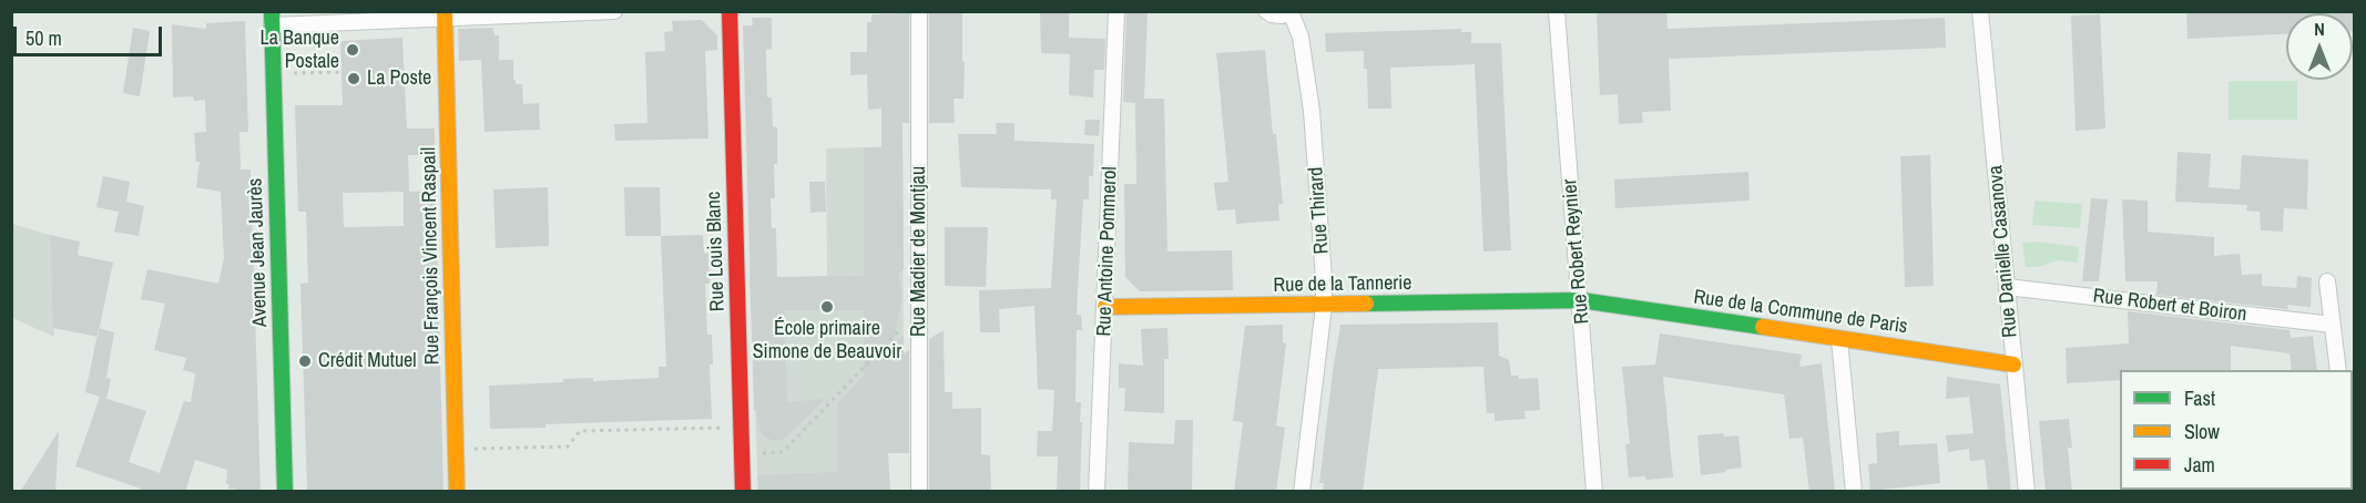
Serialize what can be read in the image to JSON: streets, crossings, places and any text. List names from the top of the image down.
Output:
{
  "streets": {
    "street": [
      "Rue Thirard",
      "Rue Louis Blanc",
      "Rue Madier de Montjau",
      "Rue Antoine Pommerol",
      "Rue Robert Reynier",
      "Rue Danielle Casanova",
      "Avenue Jean Jaurès",
      "Rue François Vincent Raspail",
      "Rue de la Tannerie",
      "Rue Robert et Boiron",
      "Rue de la Commune de Paris"
    ]
  },
  "crossings": [
    ["Rue Thirard", "Rue de la Tannerie"],
    ["Rue Antoine Pommerol", "Rue de la Tannerie"],
    ["Rue Robert Reynier", "Rue de la Tannerie"],
    ["Rue Robert Reynier", "Rue de la Commune de Paris"],
    ["Rue Danielle Casanova", "Rue Robert et Boiron"],
    ["Rue Danielle Casanova", "Rue de la Commune de Paris"],
    ["Rue de la Tannerie", "Rue de la Commune de Paris"]
  ],
  "places": [
    "La Banque Postale",
    "La Poste",
    "École primaire Simone de Beauvoir",
    "Crédit Mutuel"
  ],
  "legend": ["Fast", "Slow", "Jam"],
  "scale_bar": "50 m",
  "north": "top"
}
